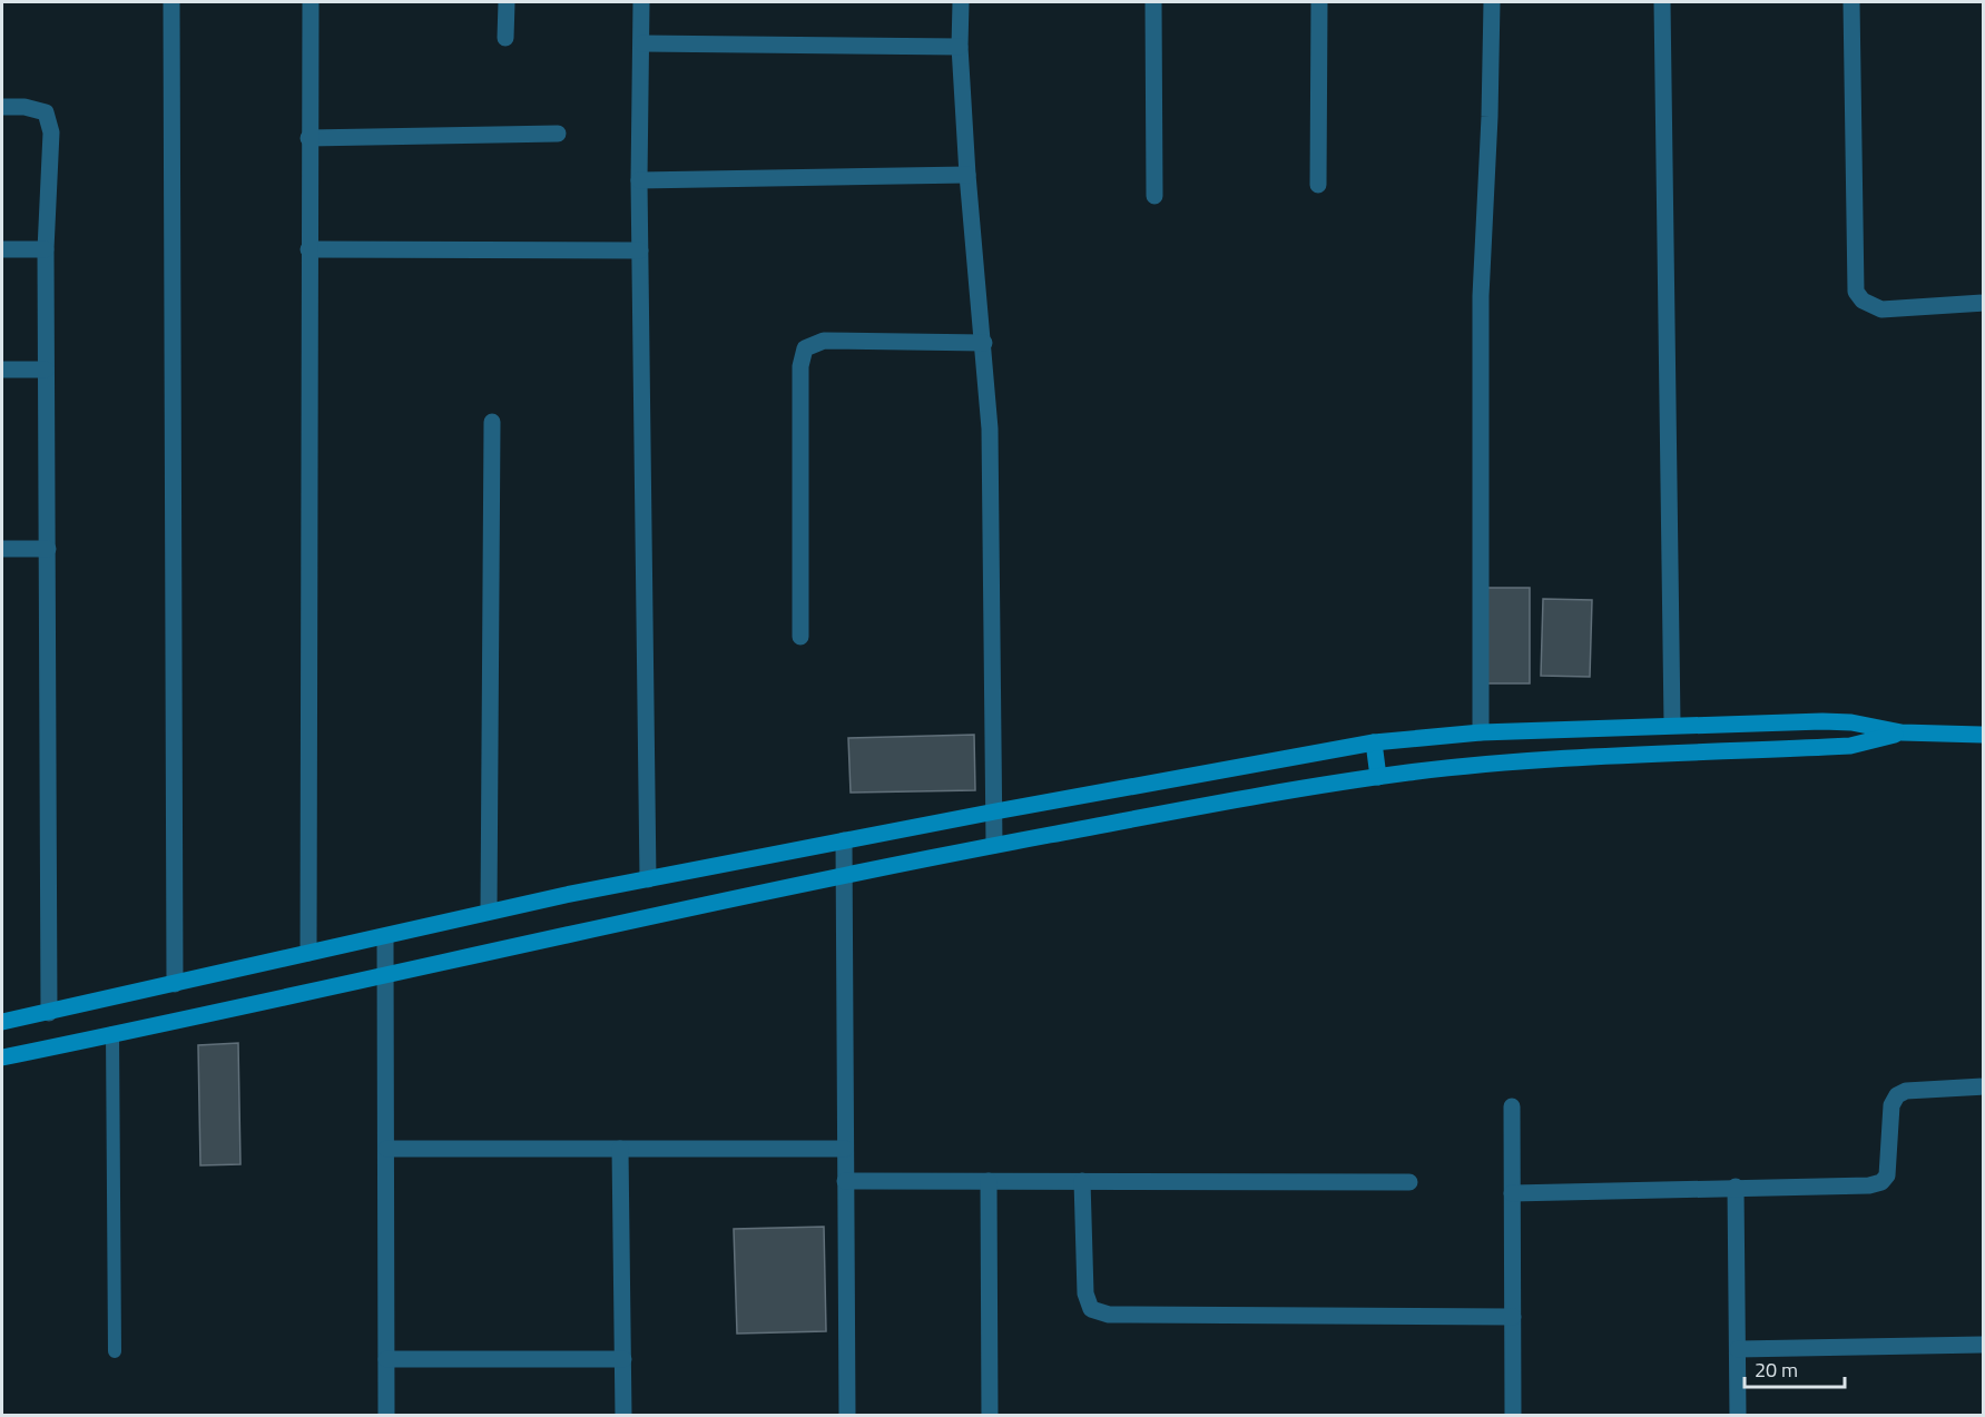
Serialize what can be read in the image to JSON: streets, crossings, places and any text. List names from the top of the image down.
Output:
{
  "scale_bar": "20 m"
}
